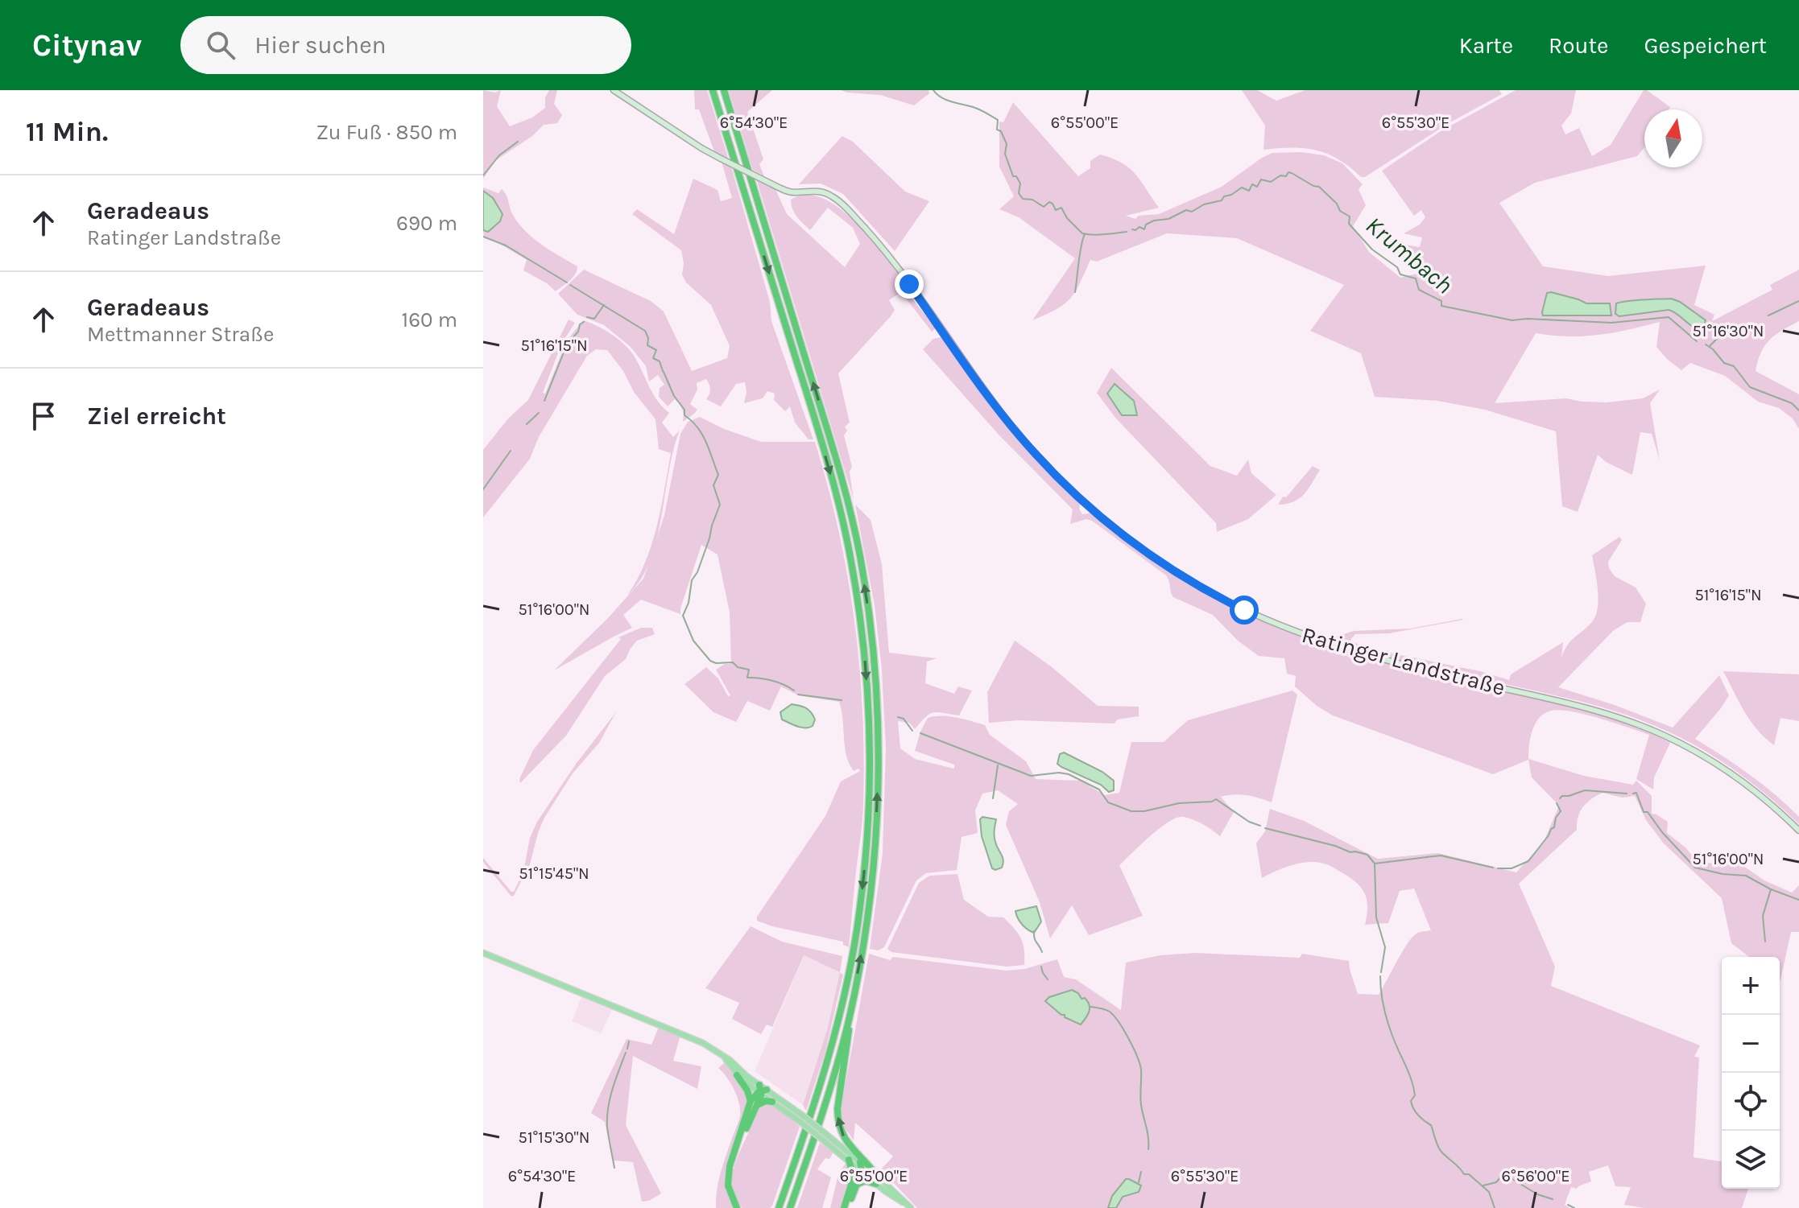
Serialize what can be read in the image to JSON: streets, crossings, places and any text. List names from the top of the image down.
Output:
{
  "streets": {
    "main road": ["Ratinger Landstraße"]
  },
  "water": ["Krumbach"],
  "north": "top",
  "page": {
    "header": "Citynav",
    "search": "Hier suchen",
    "nav": ["Karte", "Route", "Gespeichert"],
    "heading": ["11 Min.", "Zu Fuß · 850 m"],
    "list": [
      ["Geradeaus", "Ratinger Landstraße", "690 m"],
      ["Geradeaus", "Mettmanner Straße", "160 m"],
      "Ziel erreicht"
    ],
    "map_buttons": ["+", "−"]
  },
  "coordinates": [
    "6°54'30\"E",
    "6°55'00\"E",
    "6°55'30\"E",
    "51°16'30\"N",
    "51°16'15\"N",
    "51°16'00\"N",
    "51°15'45\"N",
    "51°15'30\"N",
    "6°56'00\"E"
  ]
}
